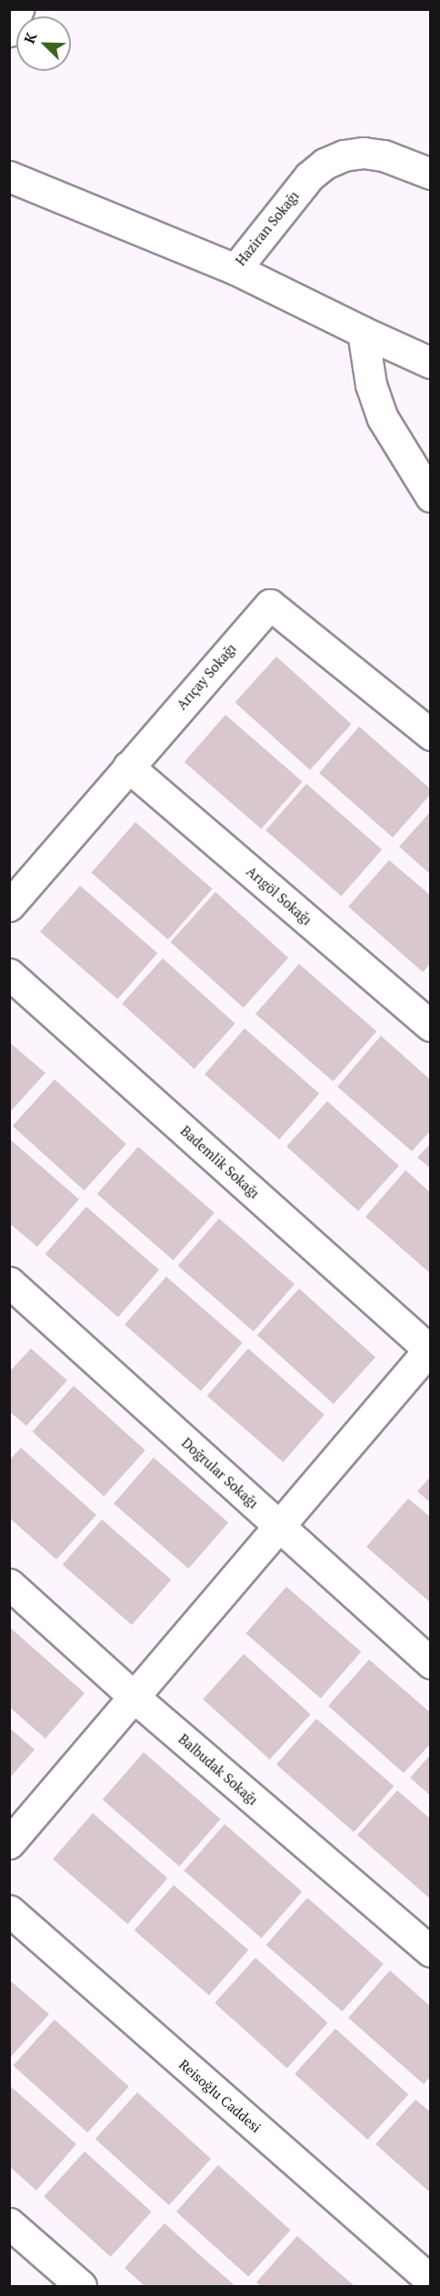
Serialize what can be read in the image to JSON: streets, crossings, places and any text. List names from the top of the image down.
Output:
{
  "streets": {
    "street": [
      "Haziran Sokağı",
      "Arıçay Sokağı",
      "Arıgöl Sokağı",
      "Bademlik Sokağı",
      "Doğrular Sokağı",
      "Balbudak Sokağı",
      "Reisoğlu Caddesi"
    ]
  },
  "crossings": [
    ["Arıçay Sokağı", "Arıgöl Sokağı"]
  ],
  "north": "top left"
}
